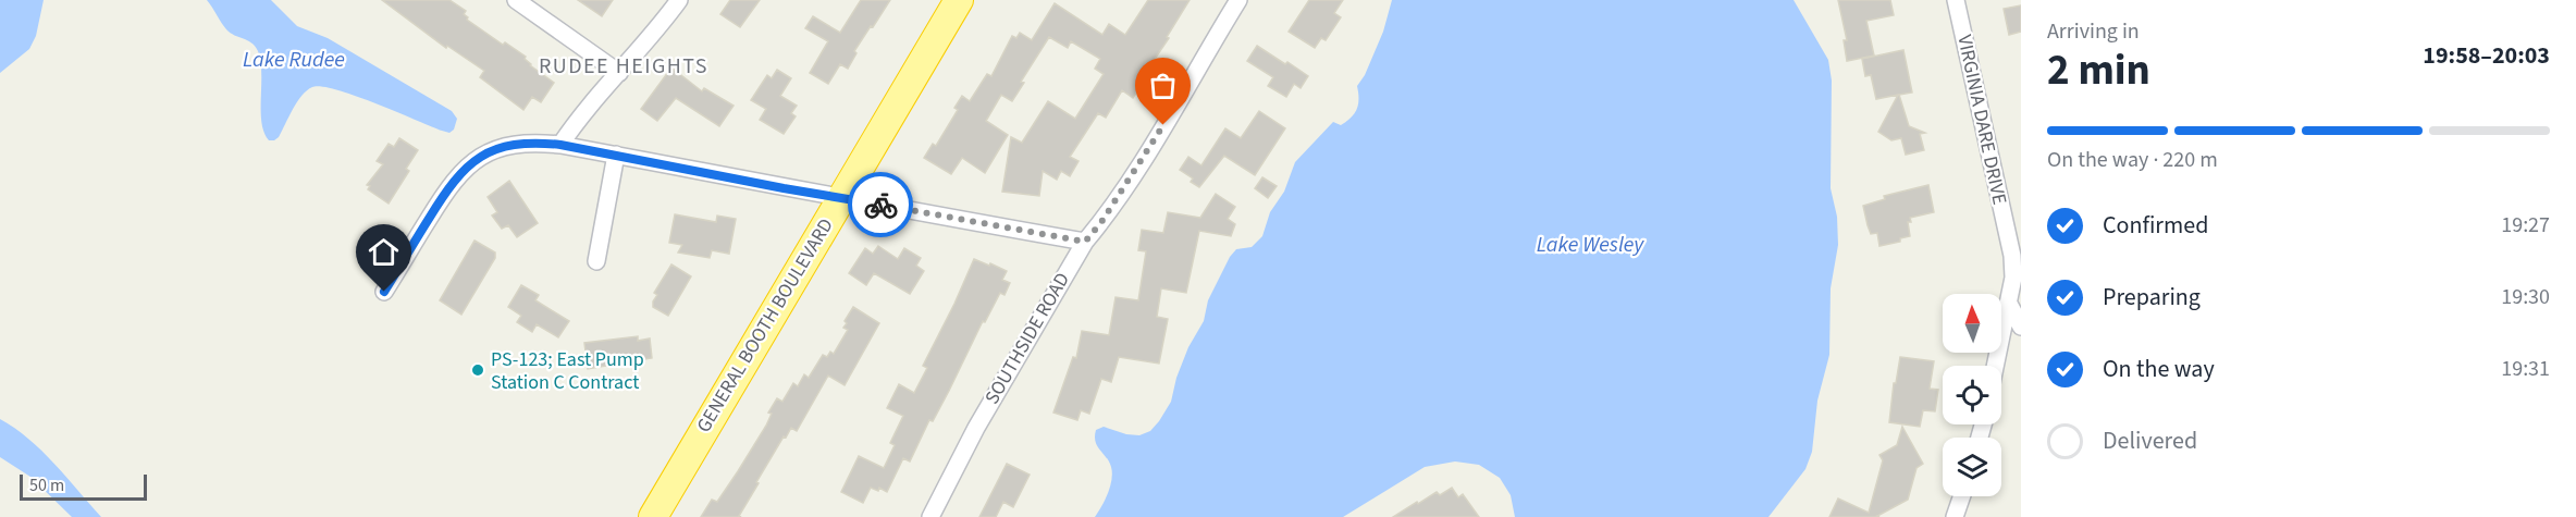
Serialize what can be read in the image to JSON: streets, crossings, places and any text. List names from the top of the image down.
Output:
{
  "streets": {
    "highway": ["GENERAL BOOTH BOULEVARD"],
    "street": ["VIRGINIA DARE DRIVE", "SOUTHSIDE ROAD"]
  },
  "districts": ["RUDEE HEIGHTS"],
  "water": ["Lake Rudee", "Lake Wesley"],
  "places": ["PS-123; East Pump Station C Contract"],
  "scale_bar": "50 m",
  "north": "top",
  "page": {
    "heading": ["2 min", "Arriving in", "19:58–20:03"],
    "bar": "On the way · 220 m",
    "list": [
      ["Confirmed", "19:27"],
      ["Preparing", "19:30"],
      ["On the way", "19:31"],
      "Delivered"
    ],
    "scale": "50 m"
  }
}
